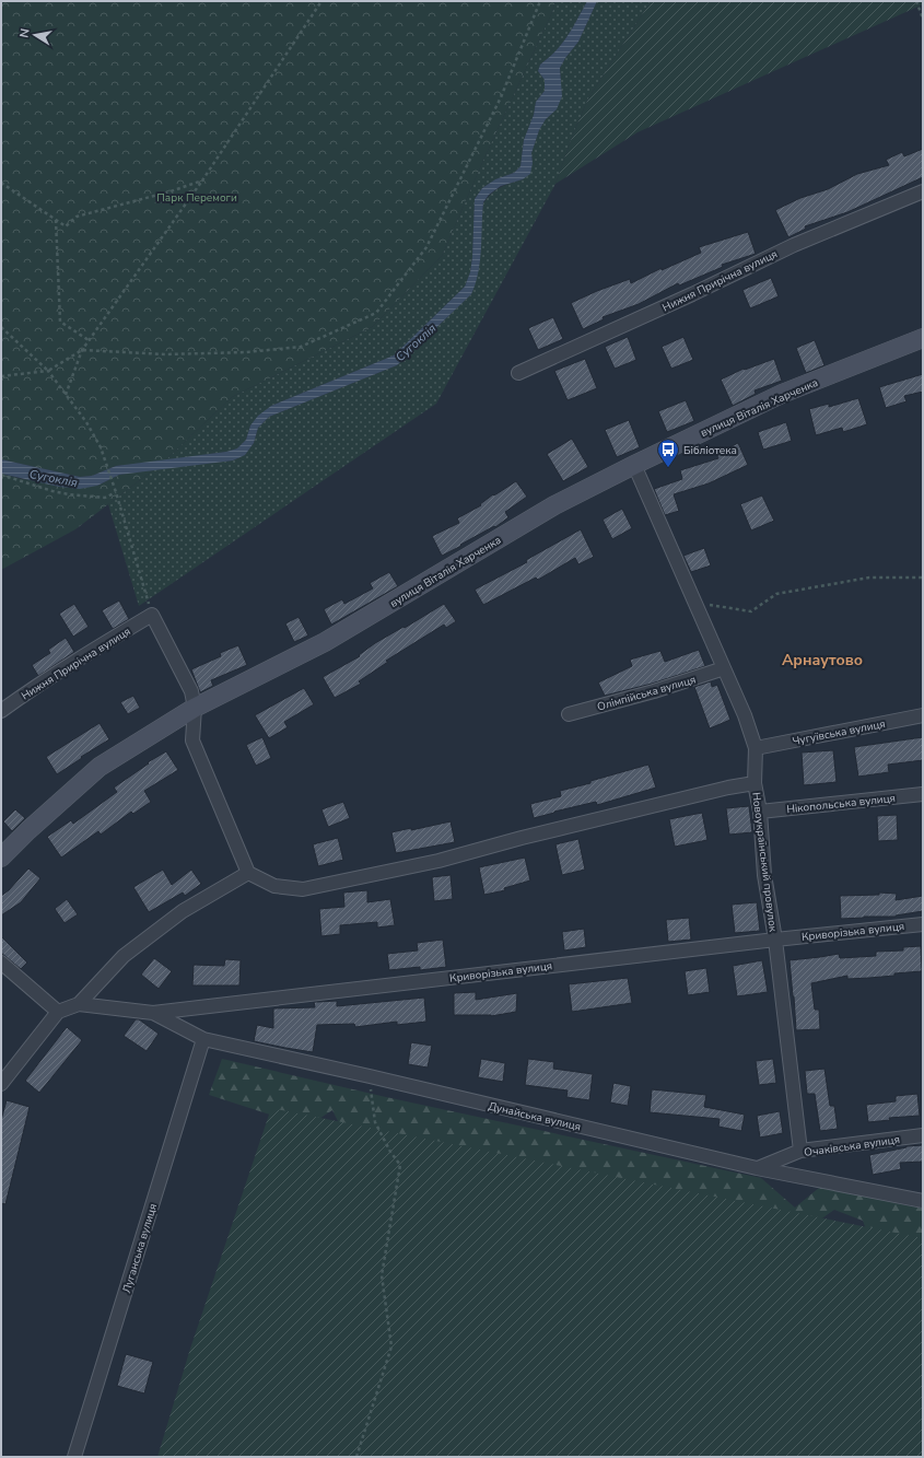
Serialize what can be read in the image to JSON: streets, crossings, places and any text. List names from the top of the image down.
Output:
{
  "streets": {
    "street": [
      "Нижня Прирічна вулиця",
      "вулиця Віталія Харченка",
      "Олімпійська вулиця",
      "Чугуївська вулиця",
      "Нікопольська вулиця",
      "Новоукраїнський провулок",
      "Криворізька вулиця",
      "Дунайська вулиця",
      "Очаківська вулиця",
      "Луганська вулиця"
    ]
  },
  "crossings": [
    ["вулиця Віталія Харченка", "Новоукраїнський провулок"],
    ["Олімпійська вулиця", "Новоукраїнський провулок"],
    ["Чугуївська вулиця", "Новоукраїнський провулок"],
    ["Нікопольська вулиця", "Новоукраїнський провулок"],
    ["Новоукраїнський провулок", "Криворізька вулиця"],
    ["Новоукраїнський провулок", "Очаківська вулиця"],
    ["Криворізька вулиця", "Дунайська вулиця"],
    ["Дунайська вулиця", "Очаківська вулиця"],
    ["Дунайська вулиця", "Луганська вулиця"]
  ],
  "districts": ["Арнаутово"],
  "water": ["Сугоклія"],
  "parks": ["Парк Перемоги"],
  "places": {
    "bus stop": ["Бібліотека"]
  },
  "north": "left"
}
